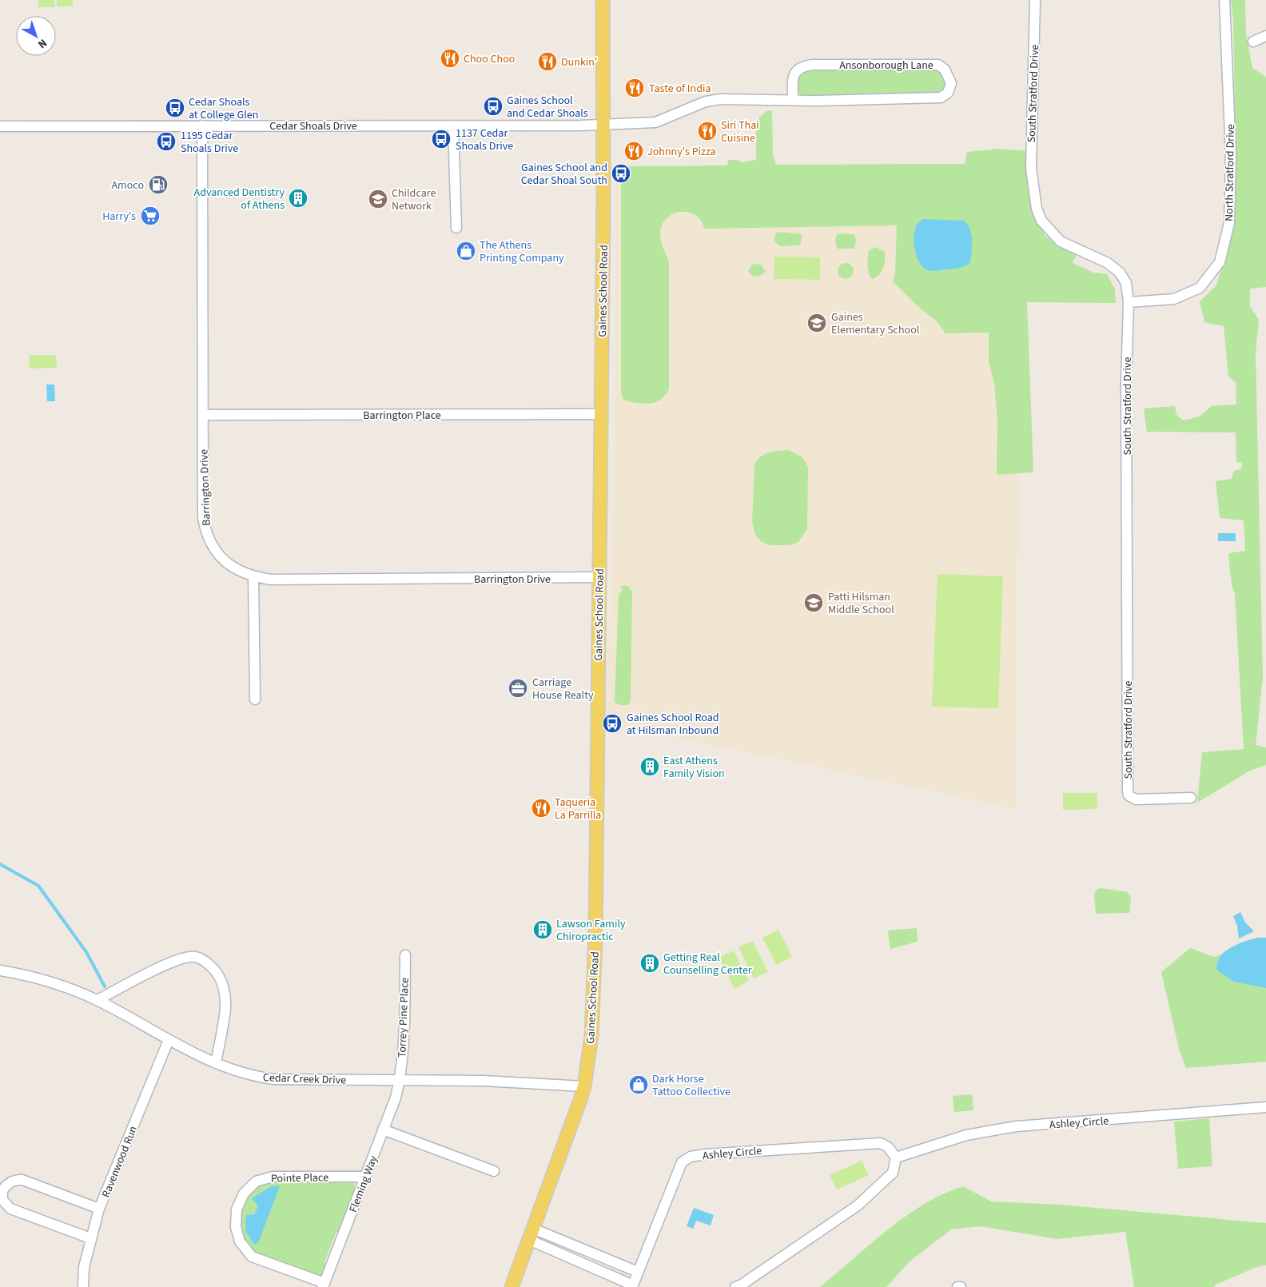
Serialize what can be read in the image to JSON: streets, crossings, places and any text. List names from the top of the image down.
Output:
{
  "streets": {
    "main road": ["Gaines School Road"],
    "street": [
      "Ansonborough Lane",
      "South Stratford Drive",
      "Cedar Shoals Drive",
      "North Stratford Drive",
      "Barrington Place",
      "Barrington Drive",
      "Torrey Pine Place",
      "Cedar Creek Drive",
      "Ashley Circle",
      "Ravenwood Run",
      "Pointe Place",
      "Fleming Way"
    ]
  },
  "crossings": [
    ["Ansonborough Lane", "Cedar Shoals Drive"],
    ["Ansonborough Lane", "Gaines School Road"],
    ["South Stratford Drive", "North Stratford Drive"],
    ["Cedar Shoals Drive", "Gaines School Road"],
    ["Cedar Shoals Drive", "Barrington Drive"],
    ["Gaines School Road", "Barrington Place"],
    ["Gaines School Road", "Barrington Drive"],
    ["Gaines School Road", "Cedar Creek Drive"],
    ["Gaines School Road", "Ashley Circle"],
    ["Barrington Place", "Barrington Drive"],
    ["Torrey Pine Place", "Cedar Creek Drive"],
    ["Torrey Pine Place", "Fleming Way"],
    ["Cedar Creek Drive", "Ravenwood Run"],
    ["Cedar Creek Drive", "Fleming Way"],
    ["Pointe Place", "Fleming Way"]
  ],
  "places": {
    "restaurant": [
      "Choo Choo",
      "Dunkin'",
      "Taste of India",
      "Siri Thai Cuisine",
      "Johnny's Pizza",
      "Taqueria La Parrilla"
    ],
    "bus stop": [
      "Gaines School and Cedar Shoals",
      "Cedar Shoals at College Glen",
      "1137 Cedar Shoals Drive",
      "1195 Cedar Shoals Drive",
      "Gaines School and Cedar Shoal South",
      "Gaines School Road at Hilsman Inbound"
    ],
    "fuel station": ["Amoco"],
    "building": [
      "Advanced Dentistry of Athens",
      "East Athens Family Vision",
      "Lawson Family Chiropractic",
      "Getting Real Counselling Center"
    ],
    "school or university": ["Childcare Network", "Gaines Elementary School", "Patti Hilsman Middle School"],
    "supermarket": ["Harry's"],
    "shop": ["The Athens Printing Company", "Dark Horse Tattoo Collective"],
    "office": ["Carriage House Realty"]
  },
  "north": "bottom right"
}
